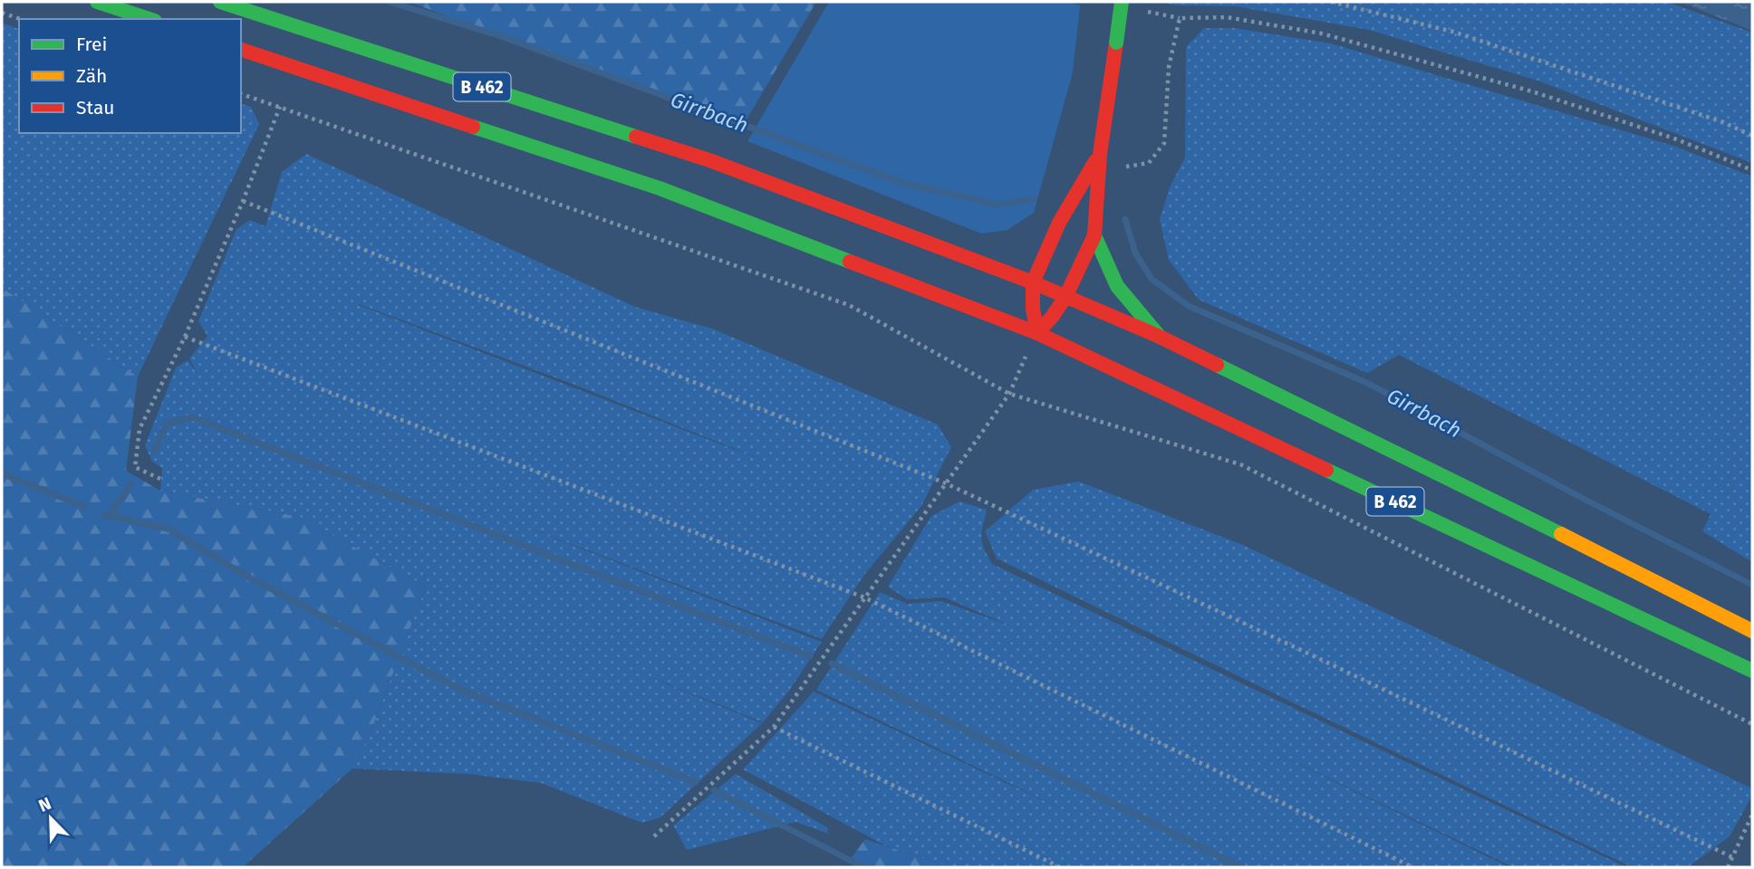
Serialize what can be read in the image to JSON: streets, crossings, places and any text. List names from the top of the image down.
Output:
{
  "streets": {
    "main road": ["B 462"]
  },
  "water": ["Girrbach"],
  "legend": ["Frei", "Zäh", "Stau"],
  "north": "top left"
}
